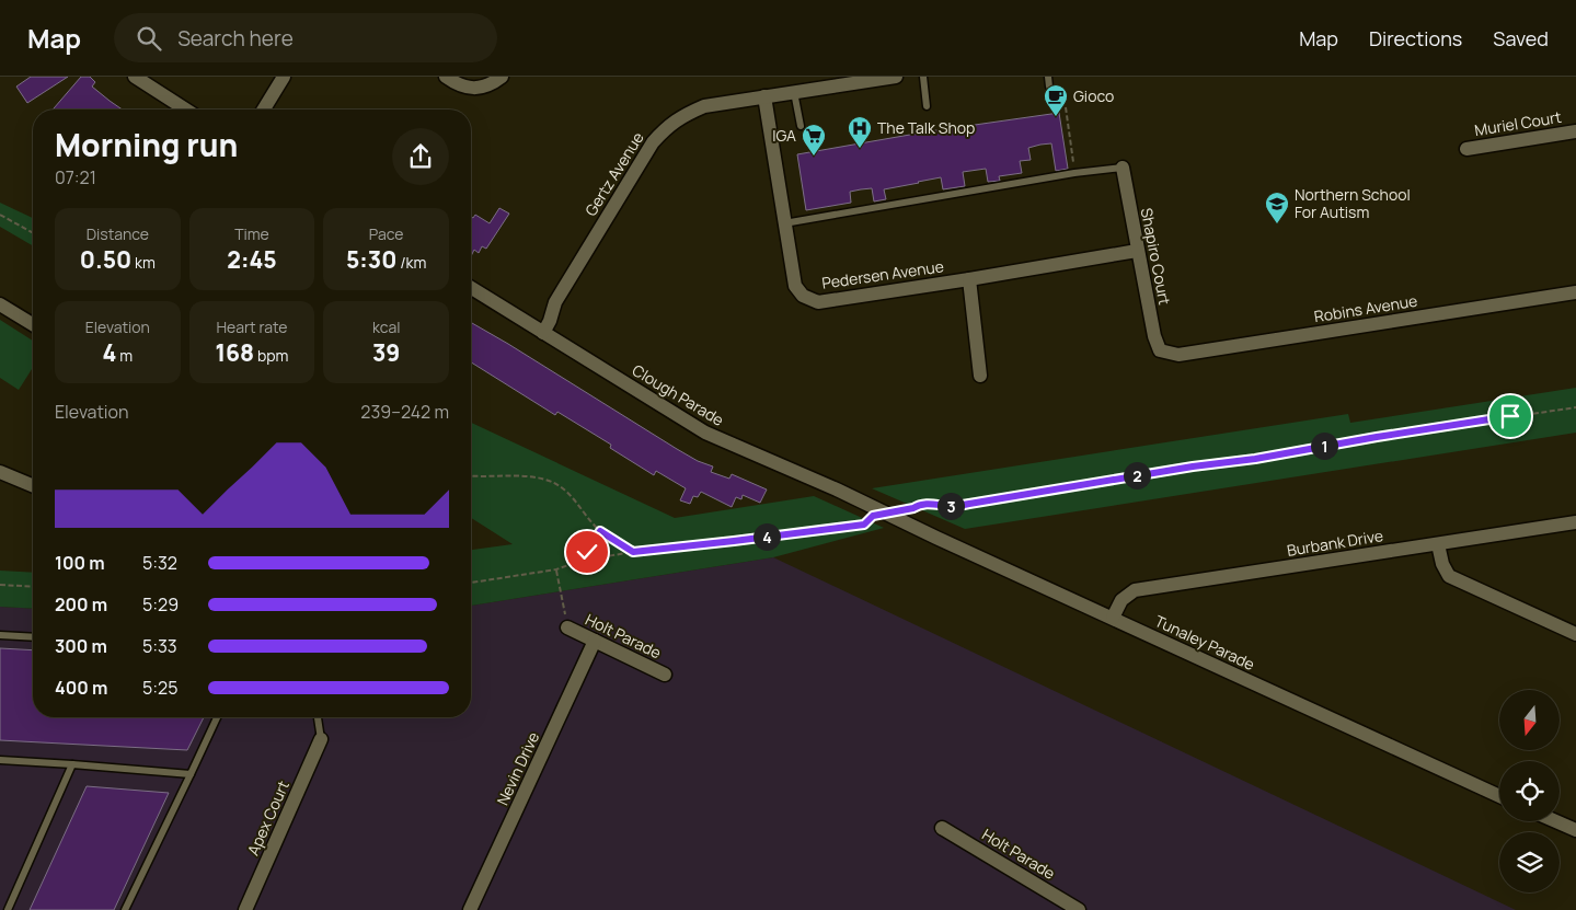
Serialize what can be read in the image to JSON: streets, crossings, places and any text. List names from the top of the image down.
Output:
{
  "streets": {
    "street": [
      "Muriel Court",
      "Gertz Avenue",
      "Shapiro Court",
      "Pedersen Avenue",
      "Robins Avenue",
      "Clough Parade",
      "Burbank Drive",
      "Holt Parade",
      "Tunaley Parade",
      "Nevin Drive",
      "Apex Court"
    ]
  },
  "crossings": [
    ["Gertz Avenue", "Pedersen Avenue"],
    ["Gertz Avenue", "Clough Parade"],
    ["Shapiro Court", "Pedersen Avenue"],
    ["Shapiro Court", "Robins Avenue"],
    ["Clough Parade", "Tunaley Parade"],
    ["Burbank Drive", "Tunaley Parade"],
    ["Holt Parade", "Nevin Drive"]
  ],
  "places": {
    "cafe": ["Gioco"],
    "hospital": ["The Talk Shop"],
    "supermarket": ["IGA"],
    "school or university": ["Northern School For Autism"]
  },
  "north": "bottom",
  "page": {
    "header": "Map",
    "search": "Search here",
    "nav": ["Map", "Directions", "Saved"],
    "heading": ["Morning run", "07:21"],
    "stats": [
      ["Distance", "0.50 km"],
      ["Time", "2:45"],
      ["Pace", "5:30 /km"],
      ["Elevation", "4 m"],
      ["Heart rate", "168 bpm"],
      ["kcal", "39"]
    ],
    "chart": ["Elevation", "239–242 m"],
    "pins": [
      "1",
      "2",
      "3",
      "4"
    ],
    "list": [
      {
        "name": "100 m",
        "note": "5:32"
      },
      {
        "name": "200 m",
        "note": "5:29"
      },
      {
        "name": "300 m",
        "note": "5:33"
      },
      {
        "name": "400 m",
        "note": "5:25"
      }
    ]
  }
}
